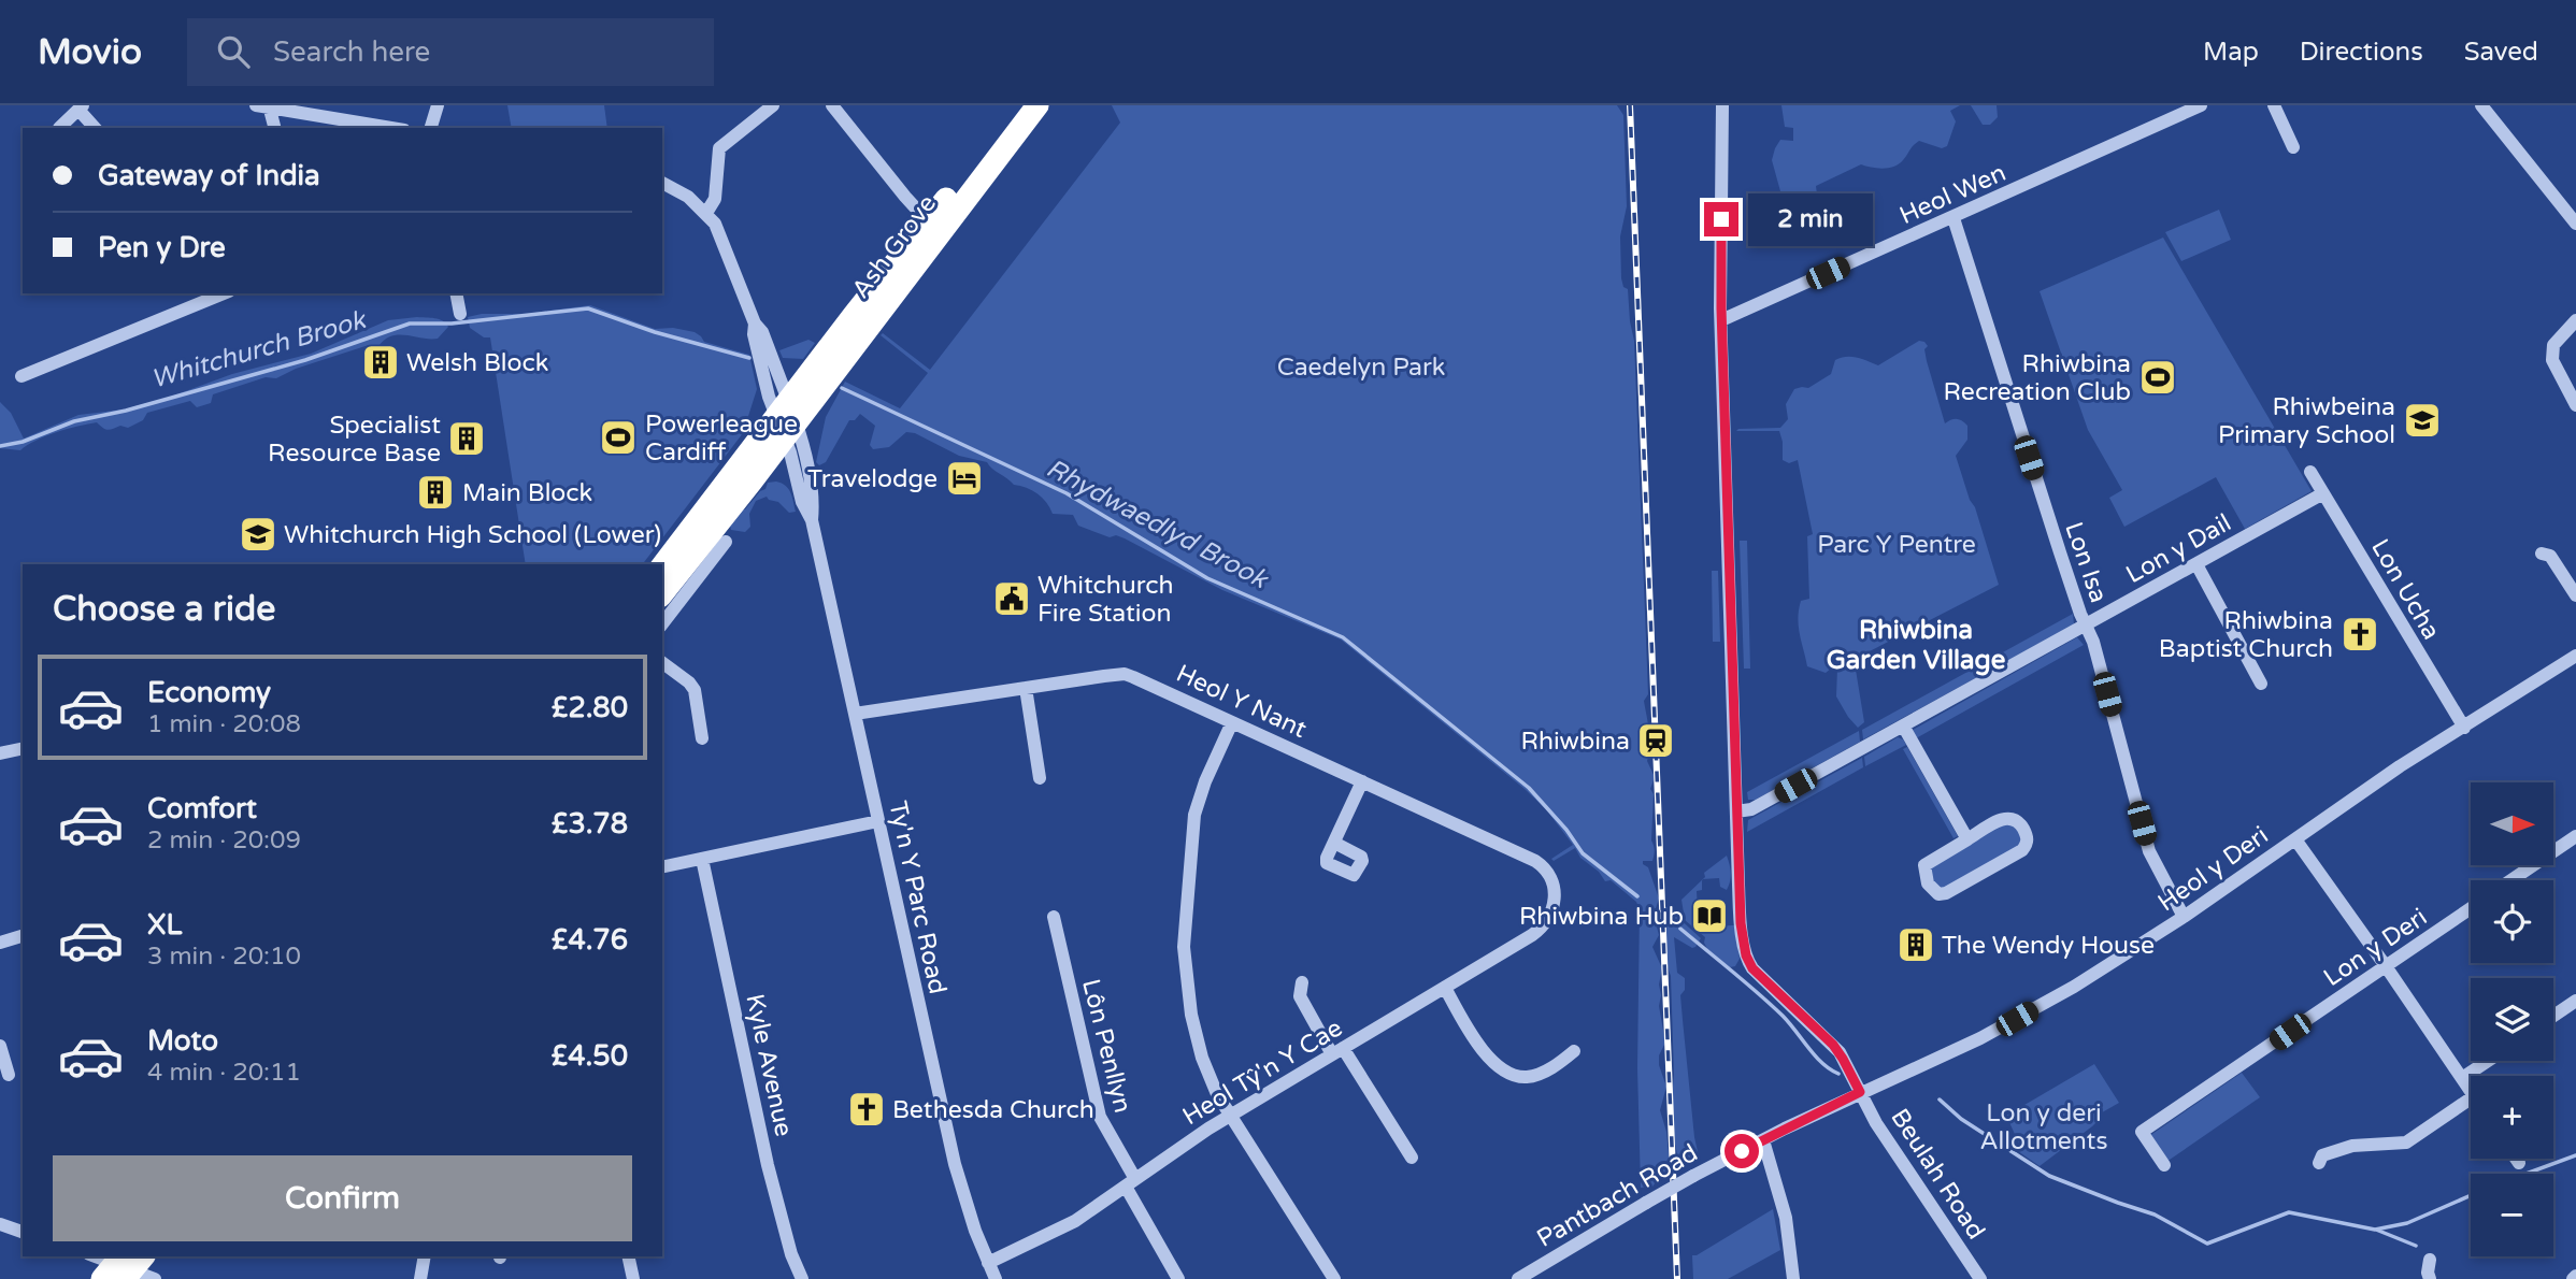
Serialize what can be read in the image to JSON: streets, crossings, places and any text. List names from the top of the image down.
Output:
{
  "streets": {
    "highway": ["Ash Grove"],
    "street": [
      "Heol Wen",
      "Lon y Dail",
      "Lon Isa",
      "Lon Ucha",
      "Heol Y Nant",
      "Heol y Deri",
      "Ty'n Y Parc Road",
      "Lon y Deri",
      "Lôn Penllyn",
      "Kyle Avenue",
      "Heol Tŷ'n Y Cae",
      "Beulah Road",
      "Pantbach Road"
    ]
  },
  "crossings": [
    ["Heol Wen", "Lon Isa"],
    ["Heol Wen", "Beulah Road"],
    ["Ash Grove", "Ty'n Y Parc Road"],
    ["Lon y Dail", "Lon Isa"],
    ["Lon y Dail", "Lon Ucha"],
    ["Lon y Dail", "Beulah Road"],
    ["Lon Isa", "Heol y Deri"],
    ["Lon Ucha", "Heol y Deri"],
    ["Heol Y Nant", "Ty'n Y Parc Road"],
    ["Heol Y Nant", "Heol Tŷ'n Y Cae"],
    ["Heol y Deri", "Beulah Road"],
    ["Heol y Deri", "Pantbach Road"],
    ["Ty'n Y Parc Road", "Heol Tŷ'n Y Cae"],
    ["Lôn Penllyn", "Heol Tŷ'n Y Cae"],
    ["Beulah Road", "Pantbach Road"]
  ],
  "districts": ["Rhiwbina Garden Village"],
  "water": ["Whitchurch Brook", "Rhydwaedlyd Brook"],
  "parks": ["Caedelyn Park", "Parc Y Pentre", "Lon y deri Allotments"],
  "places": {
    "building": [
      "Welsh Block",
      "Specialist Resource Base",
      "Main Block",
      "The Wendy House"
    ],
    "sports": ["Rhiwbina Recreation Club", "Powerleague Cardiff"],
    "school or university": ["Rhiwbeina Primary School", "Whitchurch High School (Lower)"],
    "hotel": ["Travelodge"],
    "public building": ["Whitchurch Fire Station"],
    "church": ["Rhiwbina Baptist Church", "Bethesda Church"],
    "station": ["Rhiwbina"],
    "library": ["Rhiwbina Hub"]
  },
  "north": "right",
  "page": {
    "header": "Movio",
    "search": "Search here",
    "nav": ["Map", "Directions", "Saved"],
    "banner": ["Gateway of India", "Pen y Dre"],
    "bubble": "2 min",
    "heading": "Choose a ride",
    "list": [
      {
        "name": "Economy",
        "note": "1 min · 20:08",
        "value": "£2.80"
      },
      {
        "name": "Comfort",
        "note": "2 min · 20:09",
        "value": "£3.78"
      },
      {
        "name": "XL",
        "note": "3 min · 20:10",
        "value": "£4.76"
      },
      {
        "name": "Moto",
        "note": "4 min · 20:11",
        "value": "£4.50"
      }
    ],
    "map_buttons": ["+", "−"],
    "buttons": "Confirm"
  }
}
